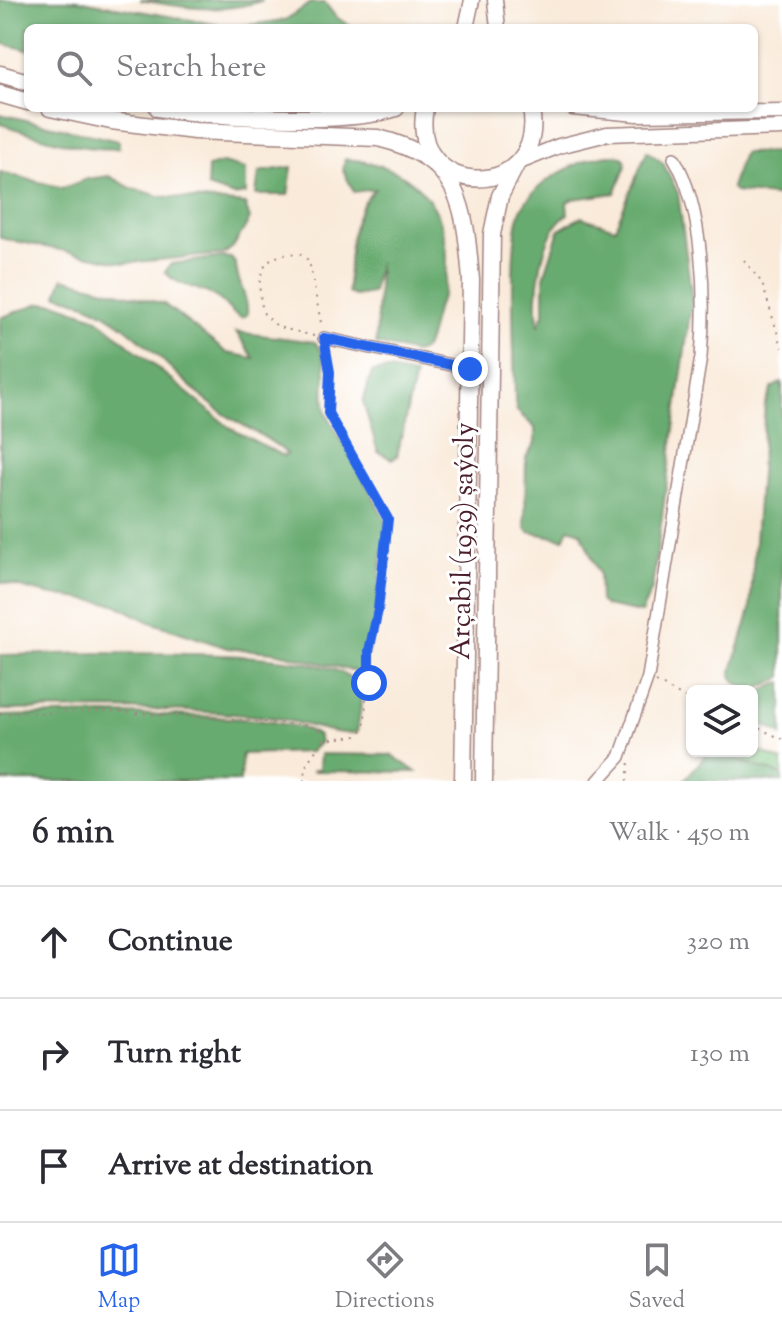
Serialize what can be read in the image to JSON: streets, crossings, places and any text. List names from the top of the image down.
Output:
{
  "streets": {
    "highway": ["Arçabil (1939) şaýoly"]
  },
  "page": {
    "search": "Search here",
    "heading": ["6 min", "Walk · 450 m"],
    "list": [
      ["Continue", "320 m"],
      ["Turn right", "130 m"],
      "Arrive at destination"
    ],
    "nav": ["Map", "Directions", "Saved"]
  }
}
